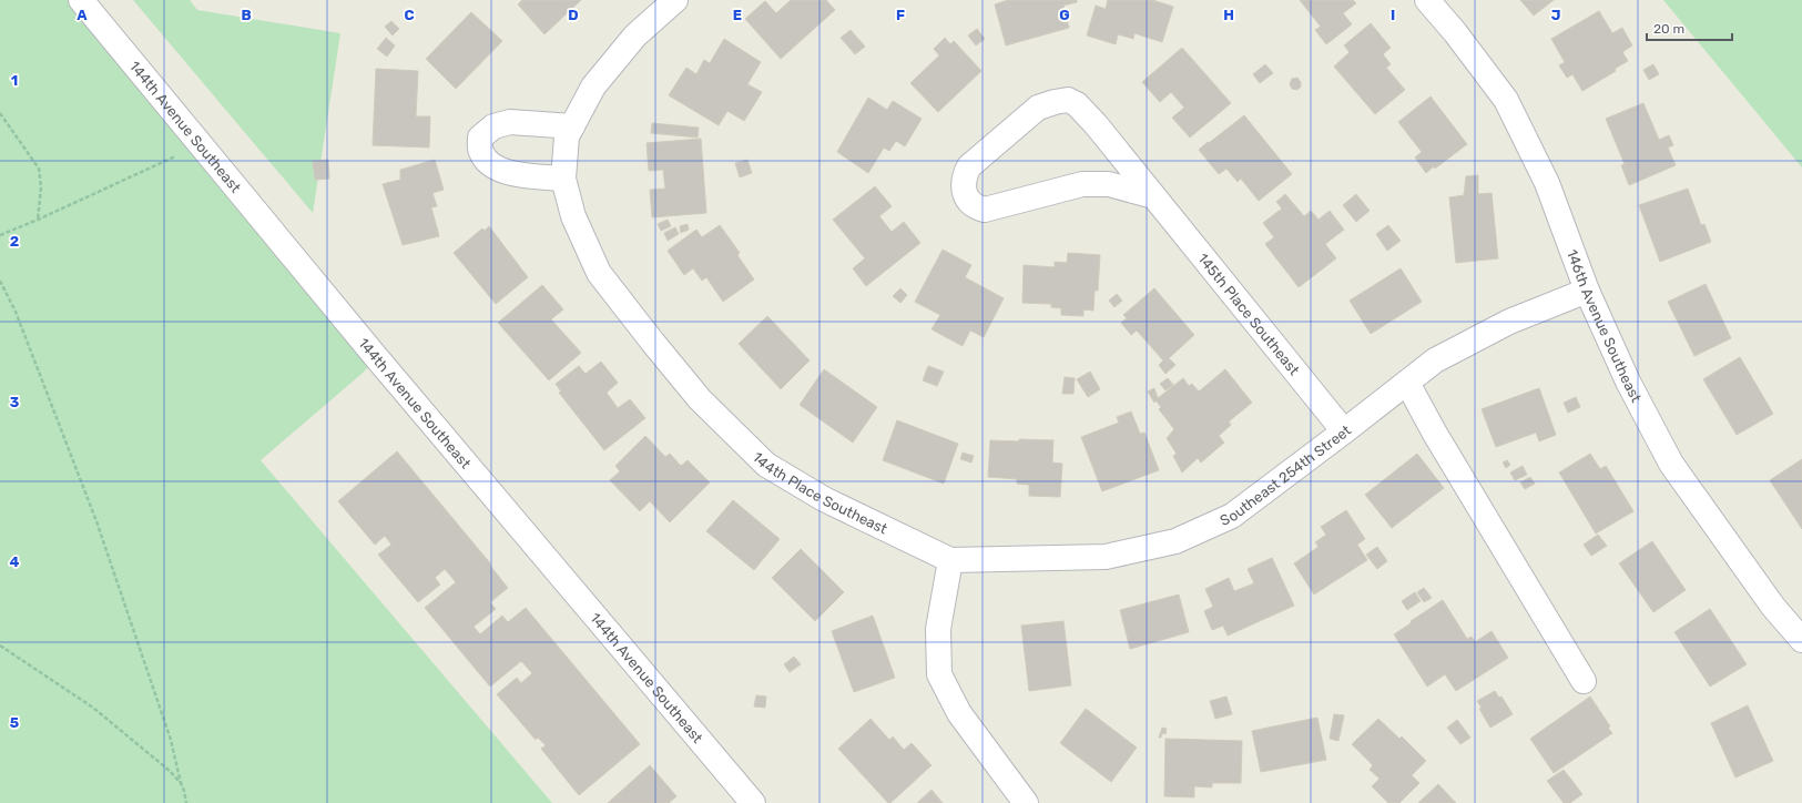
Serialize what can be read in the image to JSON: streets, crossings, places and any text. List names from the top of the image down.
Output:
{
  "streets": {
    "street": [
      "144th Avenue Southeast",
      "145th Place Southeast",
      "146th Avenue Southeast",
      "Southeast 254th Street",
      "144th Place Southeast"
    ]
  },
  "crossings": [
    ["145th Place Southeast", "Southeast 254th Street"],
    ["146th Avenue Southeast", "Southeast 254th Street"],
    ["Southeast 254th Street", "144th Place Southeast"]
  ],
  "scale_bar": "20 m",
  "grid": {
    "columns": [
      "A",
      "B",
      "C",
      "D",
      "E",
      "F",
      "G",
      "H",
      "I",
      "J"
    ],
    "rows": [
      "1",
      "2",
      "3",
      "4",
      "5"
    ]
  }
}
